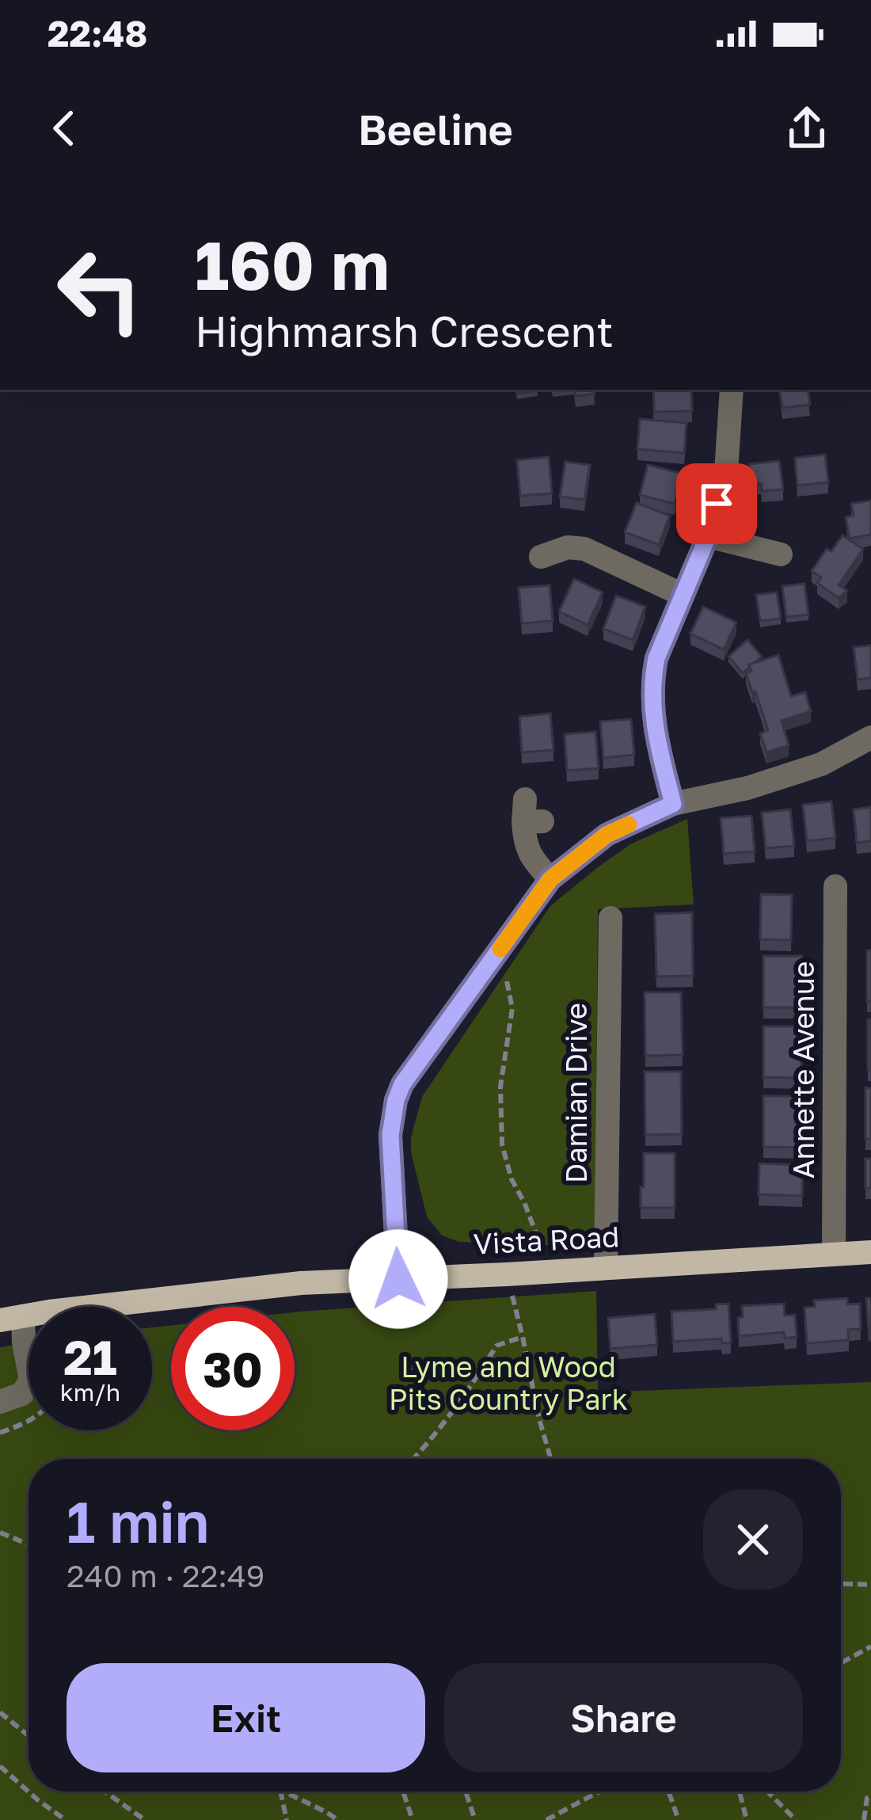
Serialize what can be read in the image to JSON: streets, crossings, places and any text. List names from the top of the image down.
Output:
{
  "streets": {
    "main road": ["Vista Road"],
    "street": ["Annette Avenue", "Damian Drive"]
  },
  "crossings": [
    ["Annette Avenue", "Vista Road"],
    ["Damian Drive", "Vista Road"]
  ],
  "parks": ["Lyme and Wood Pits Country Park"],
  "page": {
    "status": "22:48",
    "header": "Beeline",
    "turn": ["160 m", "Highmarsh Crescent"],
    "speed": "21 km/h",
    "limit": "30",
    "heading": ["1 min", "240 m · 22:49"],
    "buttons": ["Exit", "Share"]
  }
}
